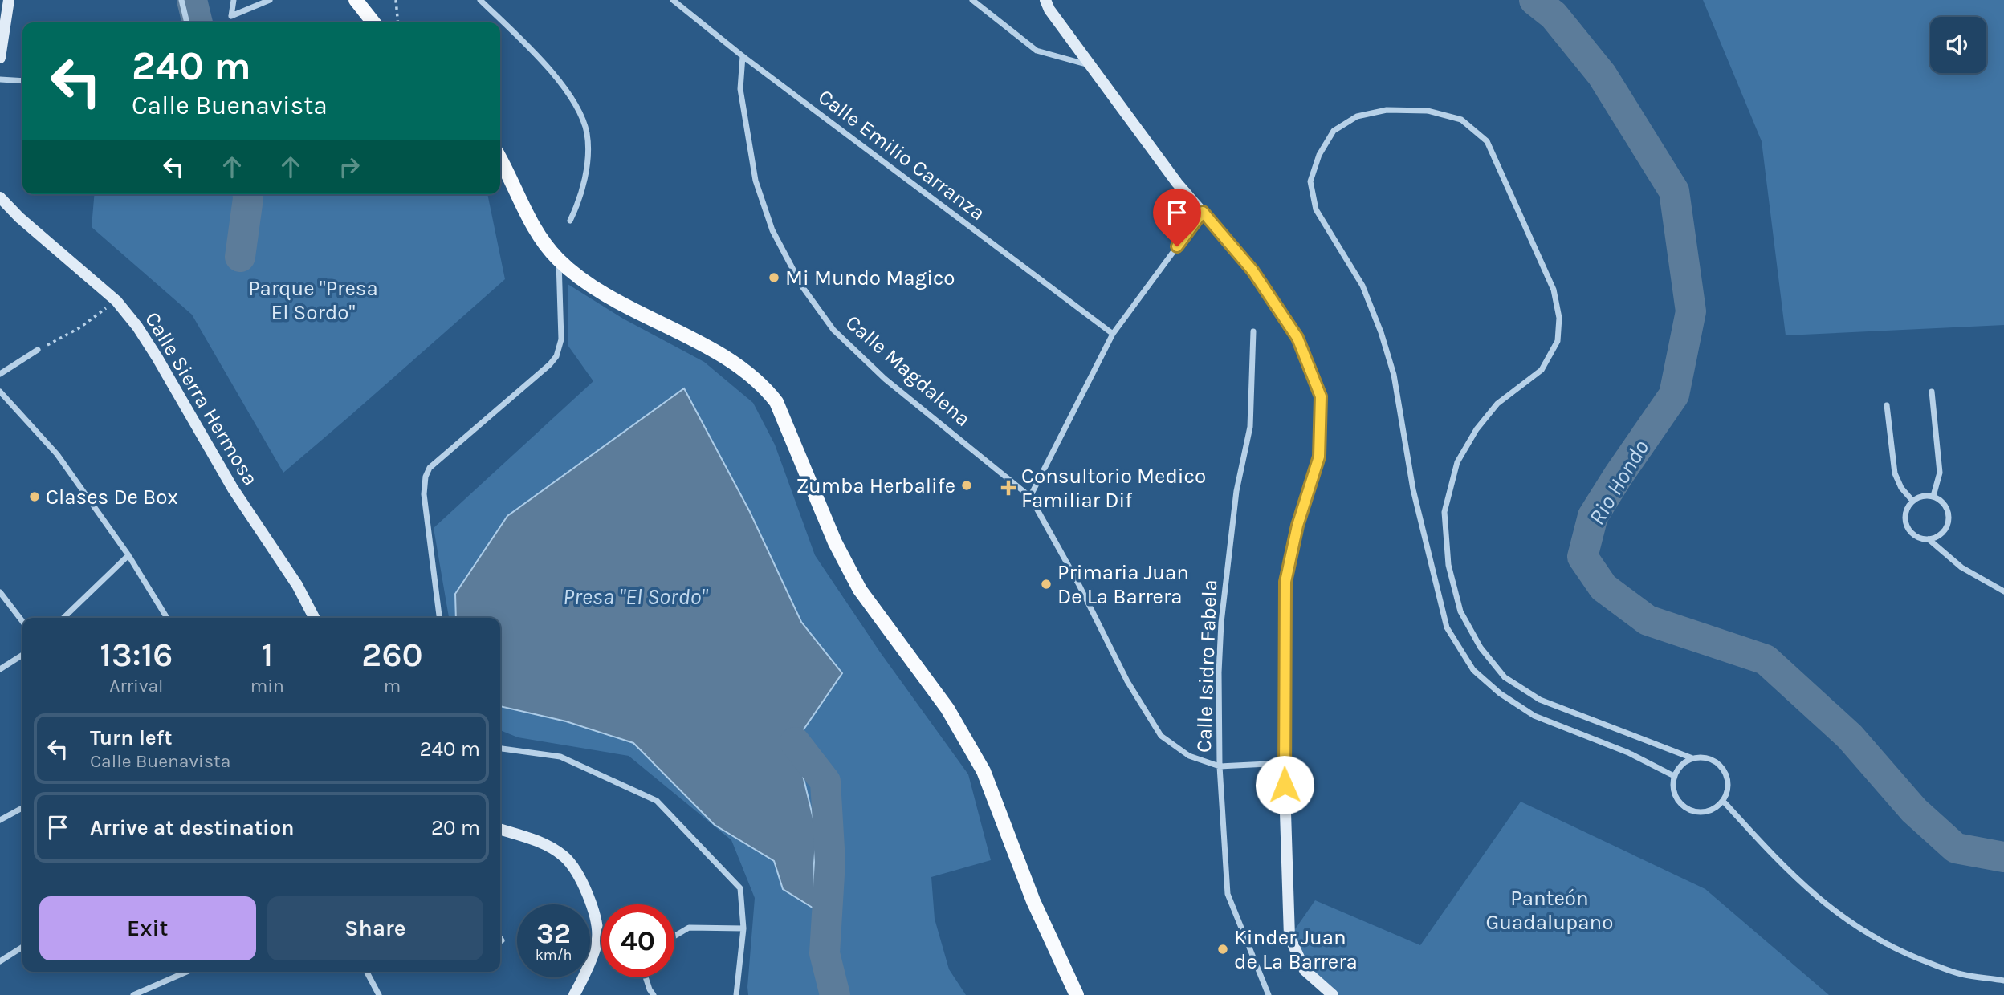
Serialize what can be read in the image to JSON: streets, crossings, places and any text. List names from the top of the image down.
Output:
{
  "streets": {
    "street": [
      "Calle Emilio Carranza",
      "Calle Magdalena",
      "Calle Sierra Hermosa",
      "Calle Isidro Fabela"
    ]
  },
  "crossings": [
    ["Calle Emilio Carranza", "Calle Magdalena"]
  ],
  "water": ["Rio Hondo", "Presa \"El Sordo\""],
  "parks": ["Parque \"Presa El Sordo\"", "Panteón Guadalupano"],
  "places": {
    "other": [
      "Mi Mundo Magico",
      "Zumba Herbalife",
      "Clases De Box",
      "Primaria Juan De La Barrera",
      "Kinder Juan de La Barrera"
    ],
    "health": ["Consultorio Medico Familiar Dif"]
  },
  "page": {
    "turn": ["240 m", "Calle Buenavista"],
    "eta": [
      "13:16",
      "Arrival",
      "1",
      "min",
      "260",
      "m"
    ],
    "list": [
      {
        "name": "Turn left",
        "note": "Calle Buenavista",
        "value": "240 m"
      },
      {
        "name": "Arrive at destination",
        "value": "20 m"
      }
    ],
    "buttons": ["Exit", "Share"],
    "speed": "32 km/h",
    "limit": "40"
  }
}
